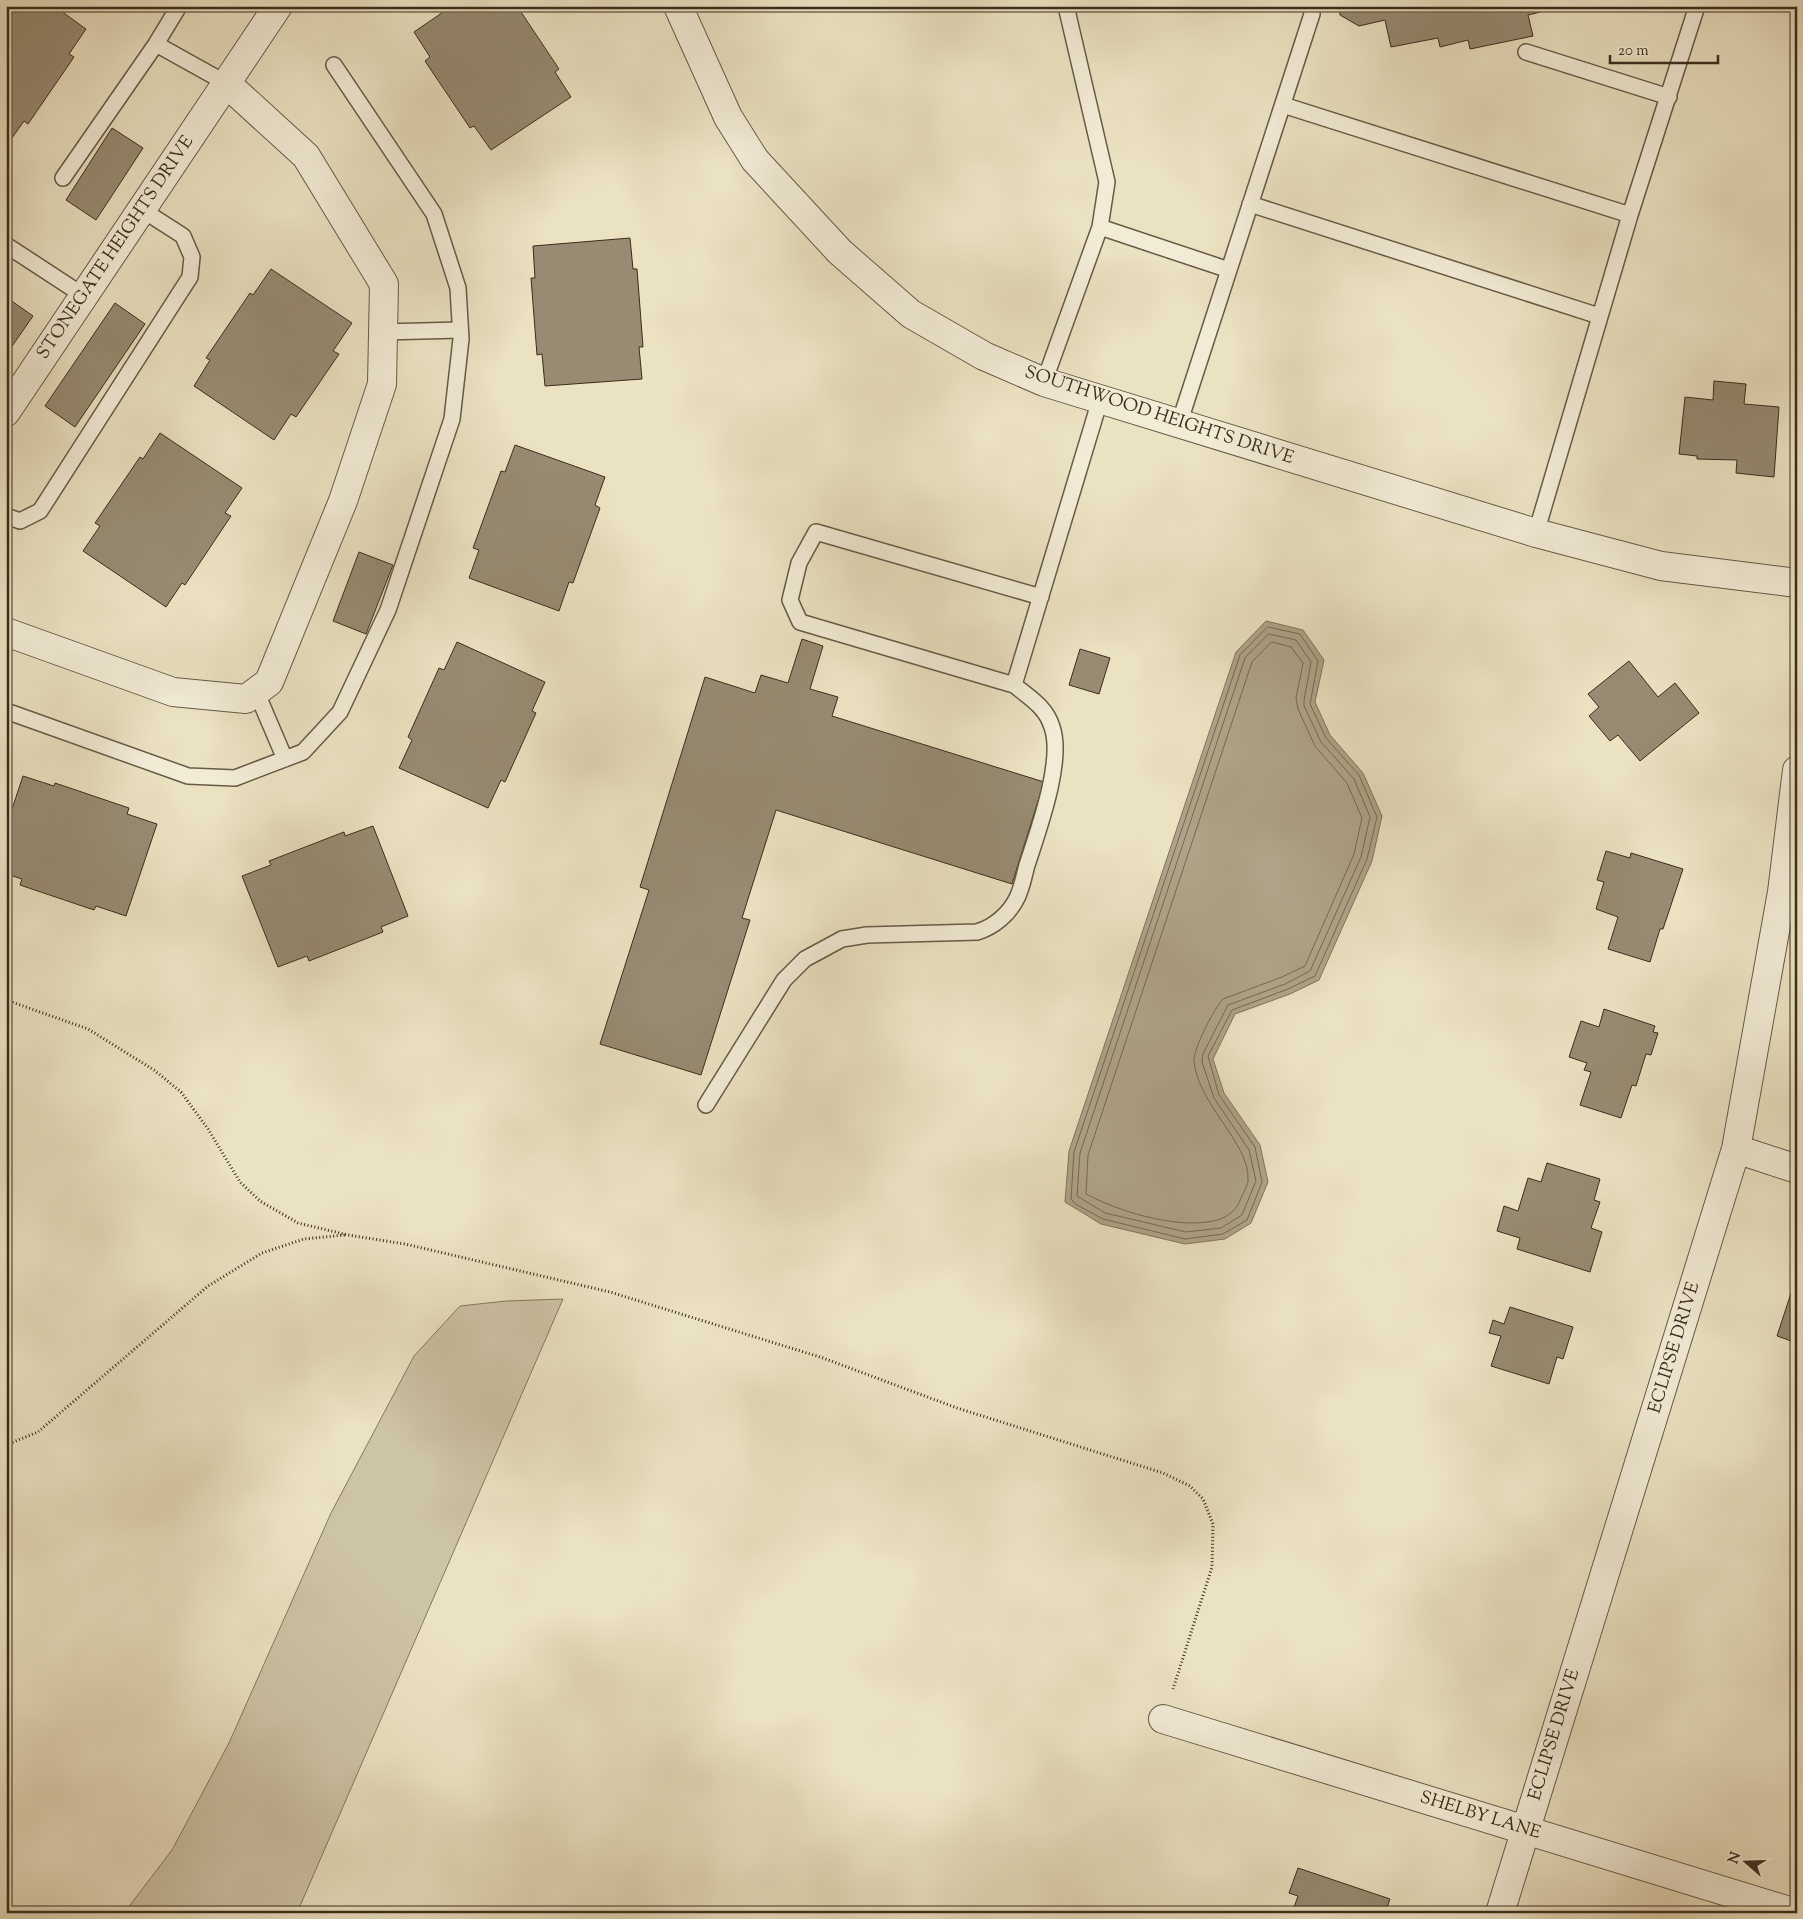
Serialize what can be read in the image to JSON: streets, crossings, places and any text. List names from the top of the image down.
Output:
{
  "streets": {
    "street": [
      "STONEGATE HEIGHTS DRIVE",
      "SOUTHWOOD HEIGHTS DRIVE",
      "ECLIPSE DRIVE",
      "SHELBY LANE"
    ]
  },
  "crossings": [
    ["ECLIPSE DRIVE", "SHELBY LANE"]
  ],
  "scale_bar": "20 m",
  "north": "left"
}
